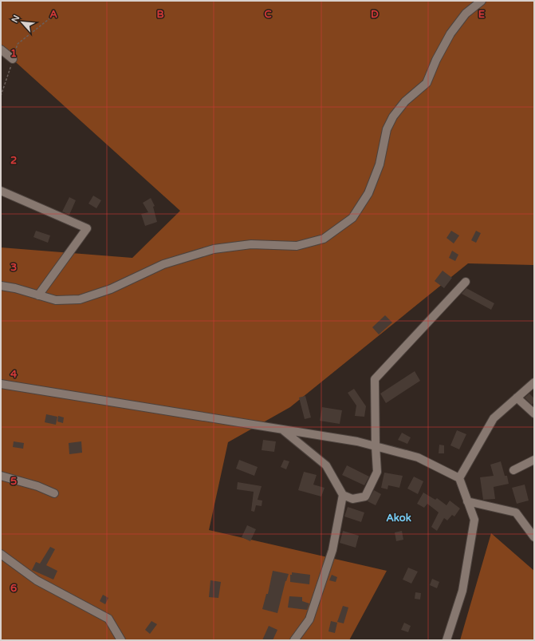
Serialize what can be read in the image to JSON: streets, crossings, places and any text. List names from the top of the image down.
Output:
{
  "districts": ["Akok"],
  "north": "top left",
  "grid": {
    "columns": [
      "A",
      "B",
      "C",
      "D",
      "E"
    ],
    "rows": [
      "1",
      "2",
      "3",
      "4",
      "5",
      "6"
    ]
  }
}
